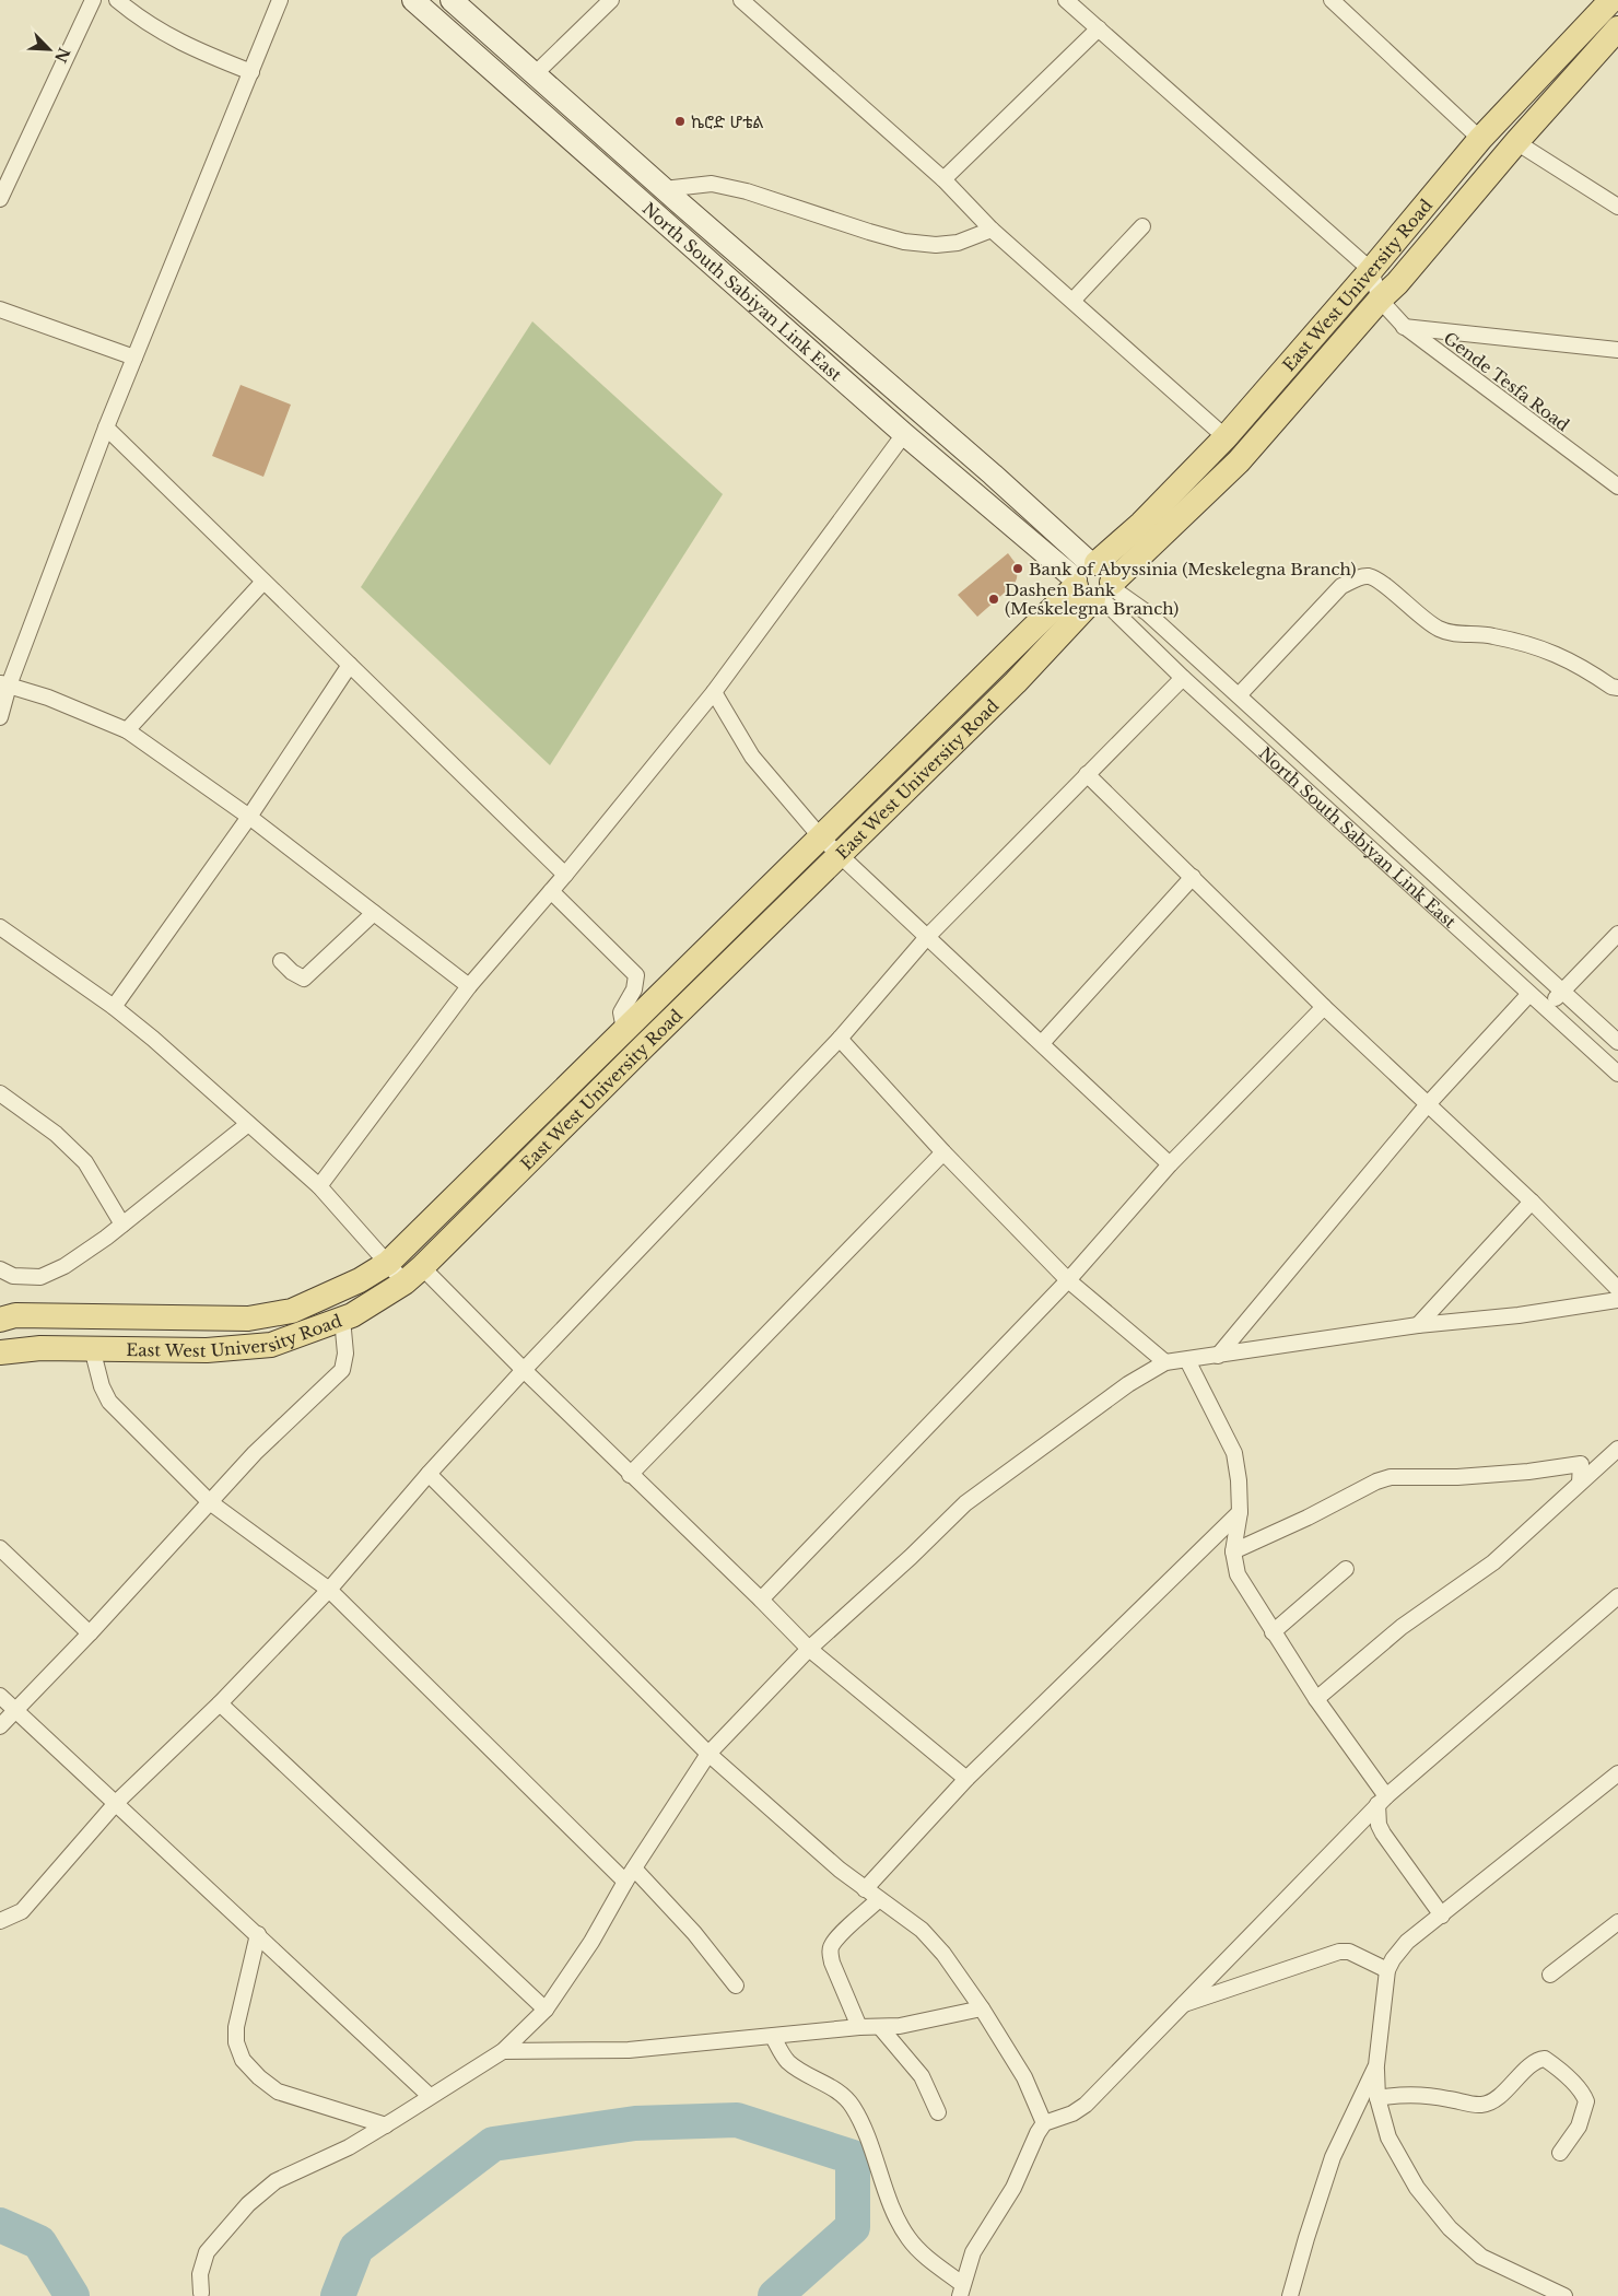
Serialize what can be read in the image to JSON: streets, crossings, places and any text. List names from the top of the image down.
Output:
{
  "streets": {
    "main road": ["East West University Road", "North South Sabiyan Link East"],
    "street": ["Gende Tesfa Road"]
  },
  "crossings": [
    ["East West University Road", "North South Sabiyan Link East"],
    ["East West University Road", "Gende Tesfa Road"]
  ],
  "places": ["ኬሮድ ሆቴል", "Bank of Abyssinia (Meskelegna Branch)", "Dashen Bank (Meskelegna Branch)"],
  "north": "bottom right"
}
